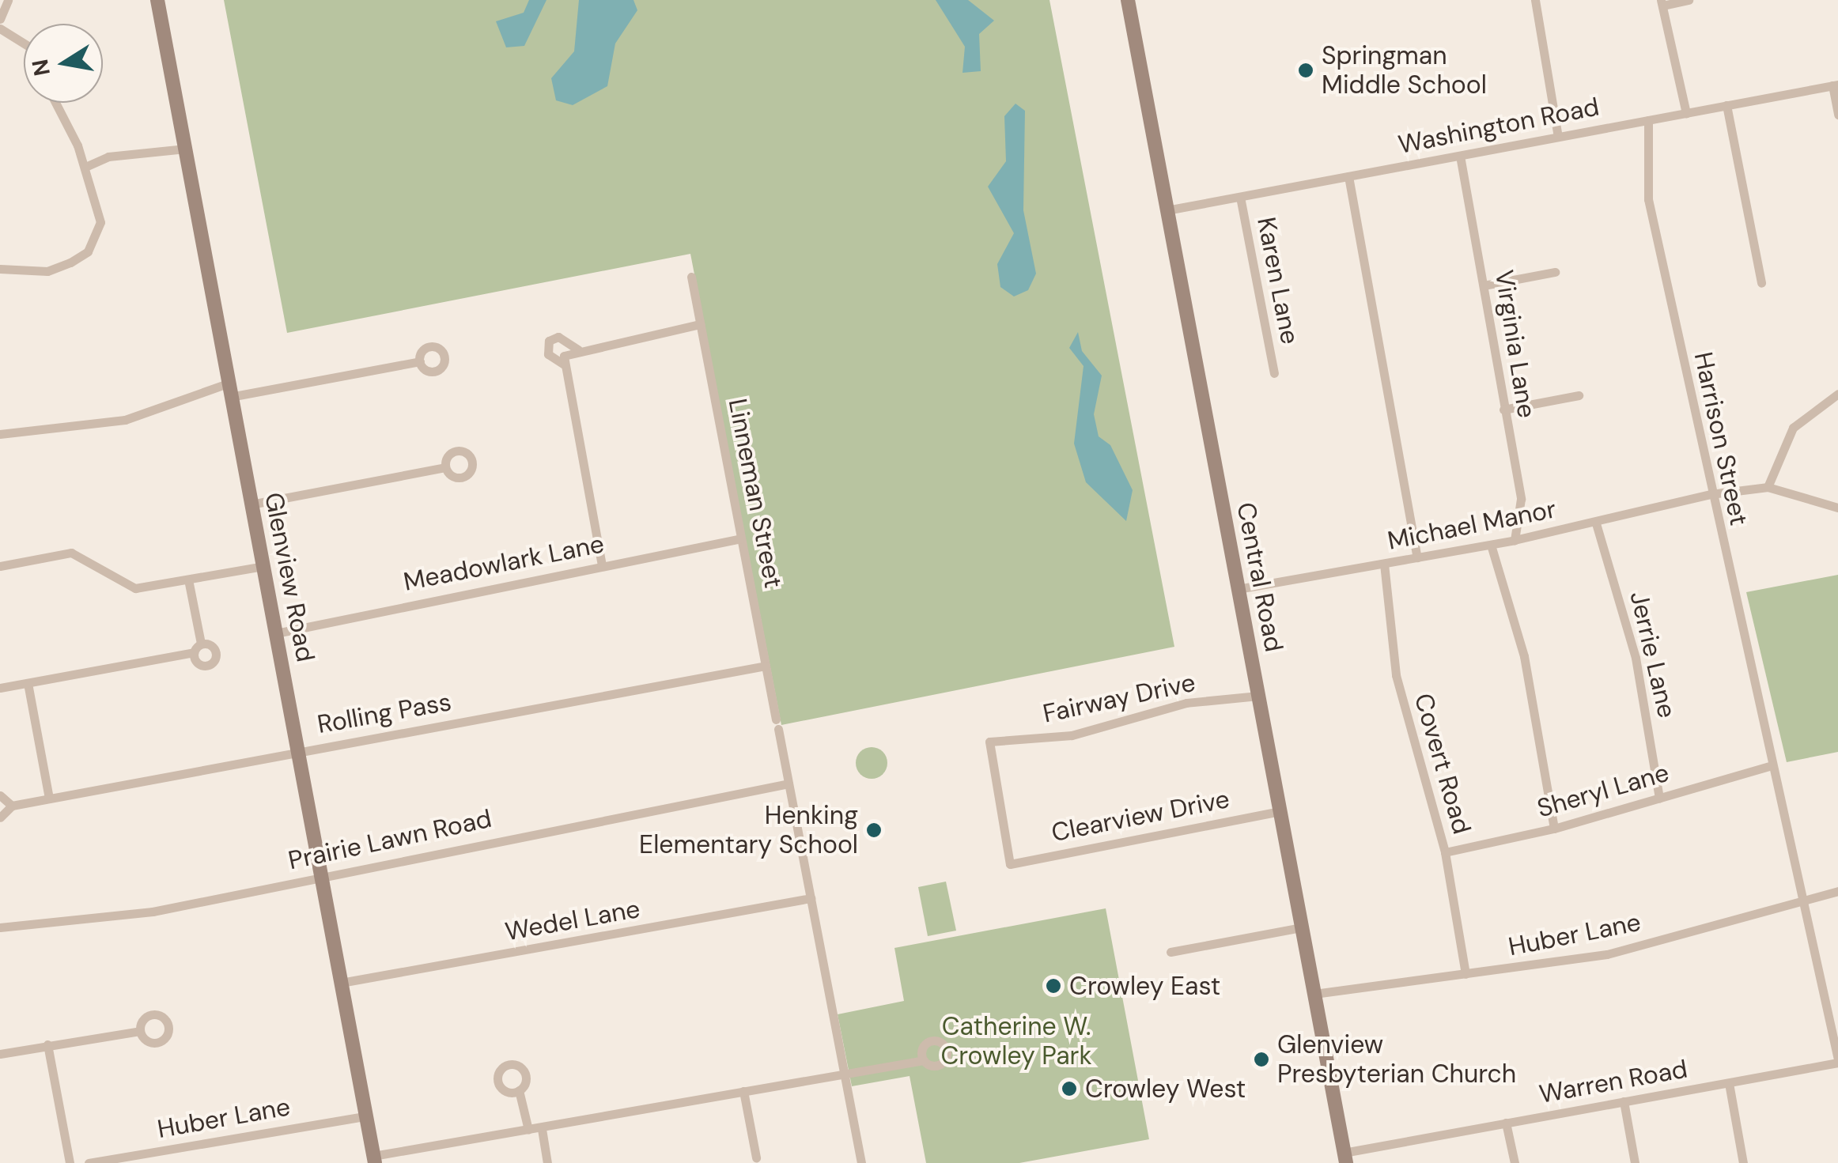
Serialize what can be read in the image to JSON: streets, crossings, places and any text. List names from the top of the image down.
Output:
{
  "streets": {
    "main road": ["Glenview Road", "Central Road"],
    "street": [
      "Washington Road",
      "Karen Lane",
      "Virginia Lane",
      "Harrison Street",
      "Linneman Street",
      "Michael Manor",
      "Meadowlark Lane",
      "Jerrie Lane",
      "Fairway Drive",
      "Rolling Pass",
      "Covert Road",
      "Sheryl Lane",
      "Clearview Drive",
      "Prairie Lawn Road",
      "Wedel Lane",
      "Huber Lane",
      "Warren Road"
    ]
  },
  "crossings": [
    ["Washington Road", "Karen Lane"],
    ["Washington Road", "Virginia Lane"],
    ["Washington Road", "Harrison Street"],
    ["Washington Road", "Central Road"],
    ["Virginia Lane", "Michael Manor"],
    ["Harrison Street", "Michael Manor"],
    ["Harrison Street", "Sheryl Lane"],
    ["Harrison Street", "Huber Lane"],
    ["Harrison Street", "Warren Road"],
    ["Linneman Street", "Meadowlark Lane"],
    ["Linneman Street", "Rolling Pass"],
    ["Linneman Street", "Prairie Lawn Road"],
    ["Linneman Street", "Wedel Lane"],
    ["Michael Manor", "Central Road"],
    ["Michael Manor", "Jerrie Lane"],
    ["Michael Manor", "Covert Road"],
    ["Meadowlark Lane", "Glenview Road"],
    ["Glenview Road", "Rolling Pass"],
    ["Glenview Road", "Prairie Lawn Road"],
    ["Glenview Road", "Wedel Lane"],
    ["Glenview Road", "Huber Lane"],
    ["Central Road", "Fairway Drive"],
    ["Central Road", "Clearview Drive"],
    ["Central Road", "Huber Lane"],
    ["Central Road", "Warren Road"],
    ["Jerrie Lane", "Sheryl Lane"],
    ["Fairway Drive", "Clearview Drive"],
    ["Covert Road", "Sheryl Lane"],
    ["Covert Road", "Huber Lane"]
  ],
  "parks": ["Catherine W. Crowley Park"],
  "places": [
    "Springman Middle School",
    "Henking Elementary School",
    "Crowley East",
    "Glenview Presbyterian Church",
    "Crowley West"
  ],
  "north": "left"
}
